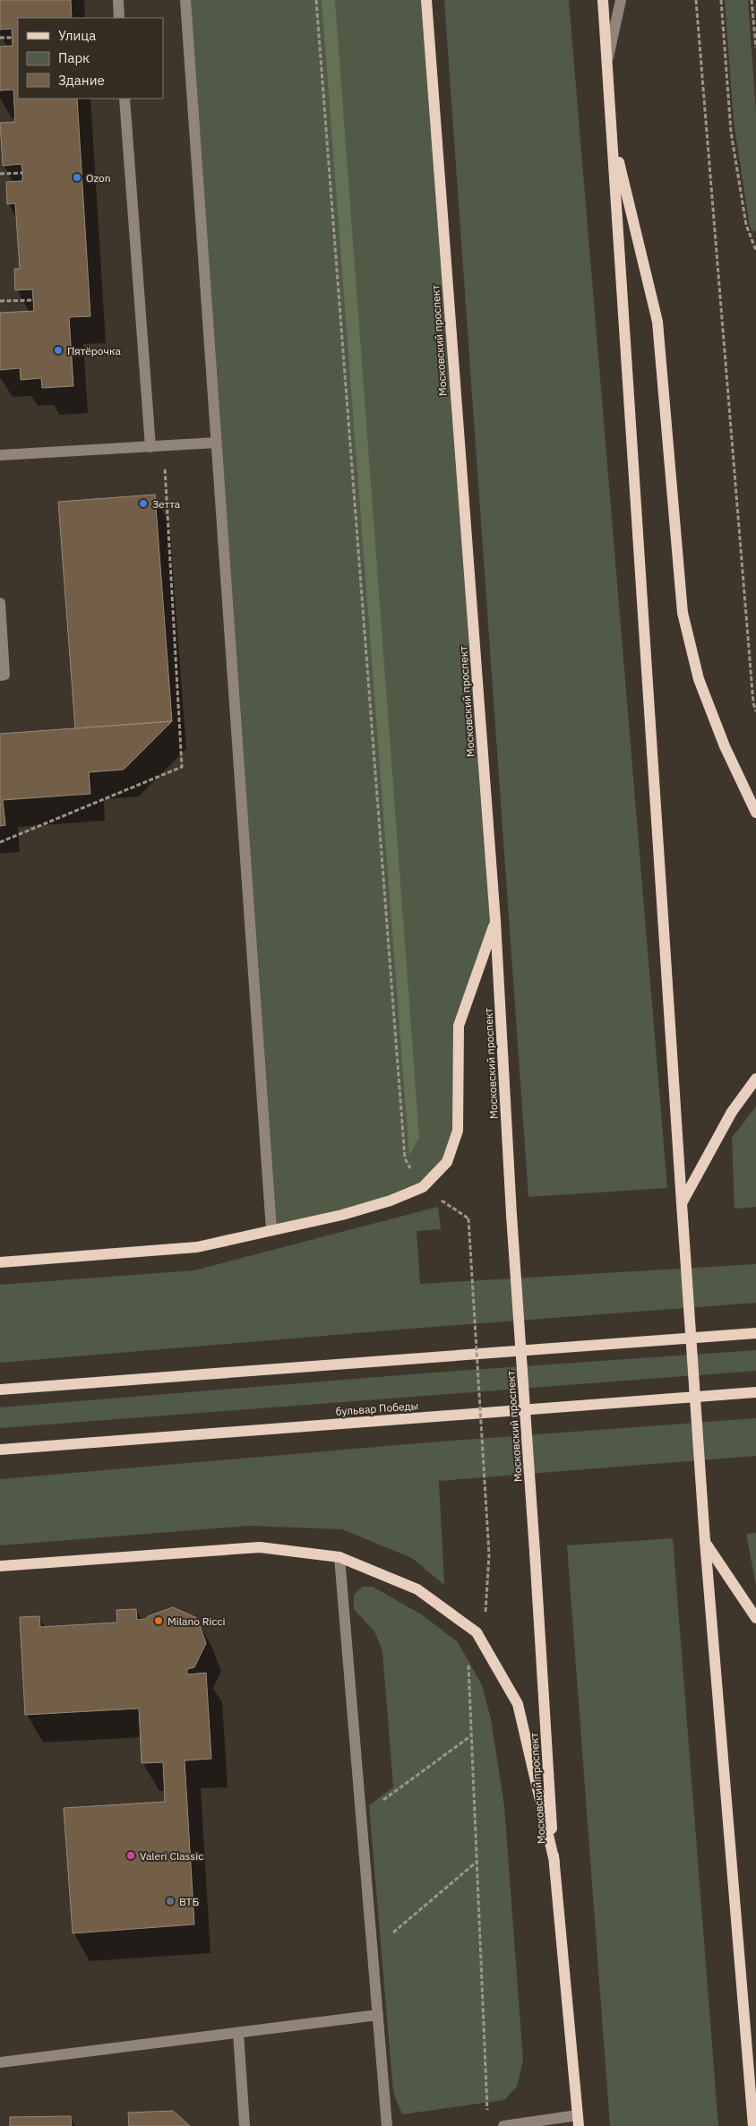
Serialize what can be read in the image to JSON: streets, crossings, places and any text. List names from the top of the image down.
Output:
{
  "streets": {
    "main road": ["Московский проспект", "бульвар Победы"]
  },
  "places": [
    "Ozon",
    "Пятёрочка",
    "Зетта",
    "Milano Ricci",
    "Valeri Classic",
    "ВТБ"
  ],
  "legend": ["Улица", "Парк", "Здание"]
}
